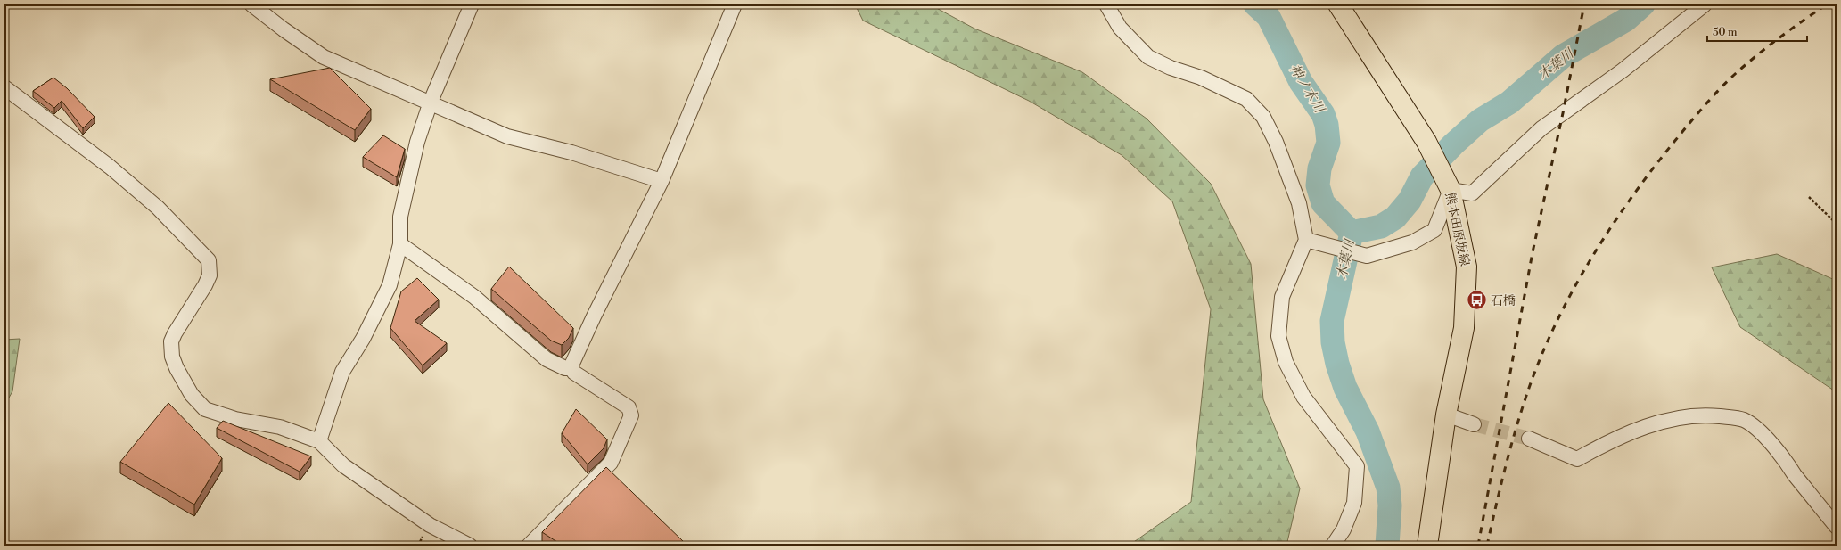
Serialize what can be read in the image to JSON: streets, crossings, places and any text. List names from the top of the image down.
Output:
{
  "streets": {
    "main road": ["熊本田原坂線"]
  },
  "water": ["木葉川", "神ノ木川"],
  "places": {
    "bus stop": ["石橋"]
  },
  "scale_bar": "50 m"
}
